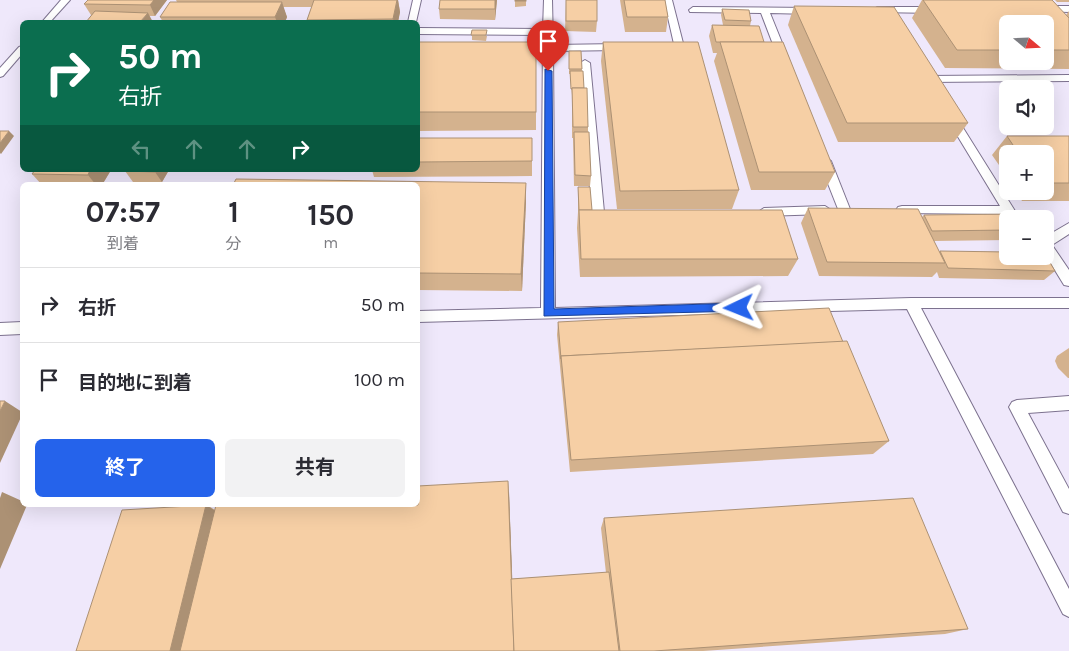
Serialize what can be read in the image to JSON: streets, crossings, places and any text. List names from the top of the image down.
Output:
{
  "north": "right",
  "page": {
    "map_buttons": ["+", "−"],
    "turn": ["50 m", "右折"],
    "eta": [
      "07:57",
      "到着",
      "1",
      "分",
      "150",
      "m"
    ],
    "list": [
      {
        "name": "右折",
        "value": "50 m"
      },
      {
        "name": "目的地に到着",
        "value": "100 m"
      }
    ],
    "buttons": ["終了", "共有"]
  }
}
